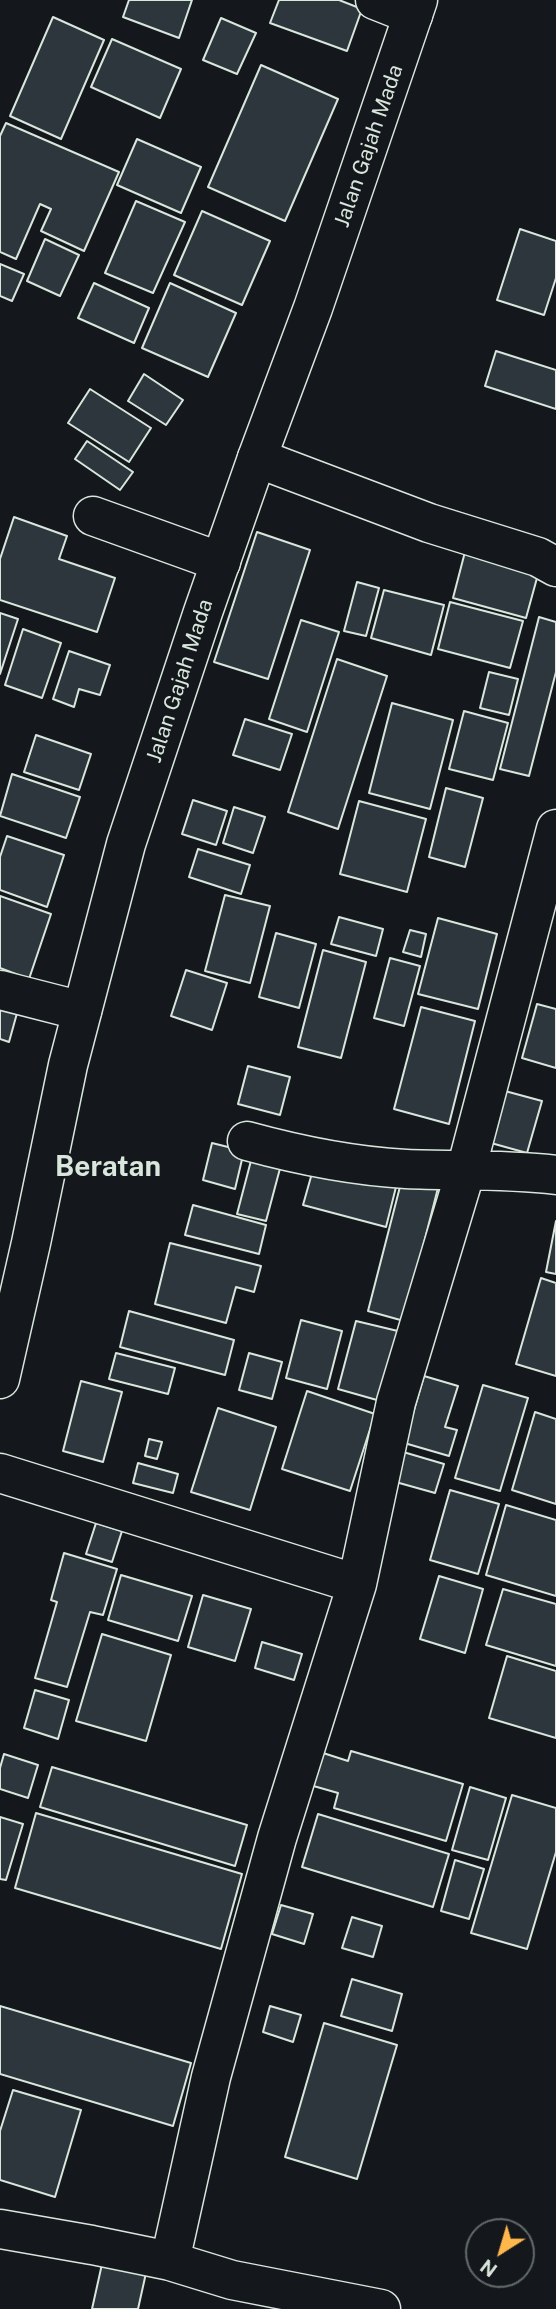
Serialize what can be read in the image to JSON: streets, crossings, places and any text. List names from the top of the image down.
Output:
{
  "streets": {
    "main road": ["Jalan Gajah Mada"]
  },
  "districts": ["Beratan"],
  "north": "bottom left"
}
